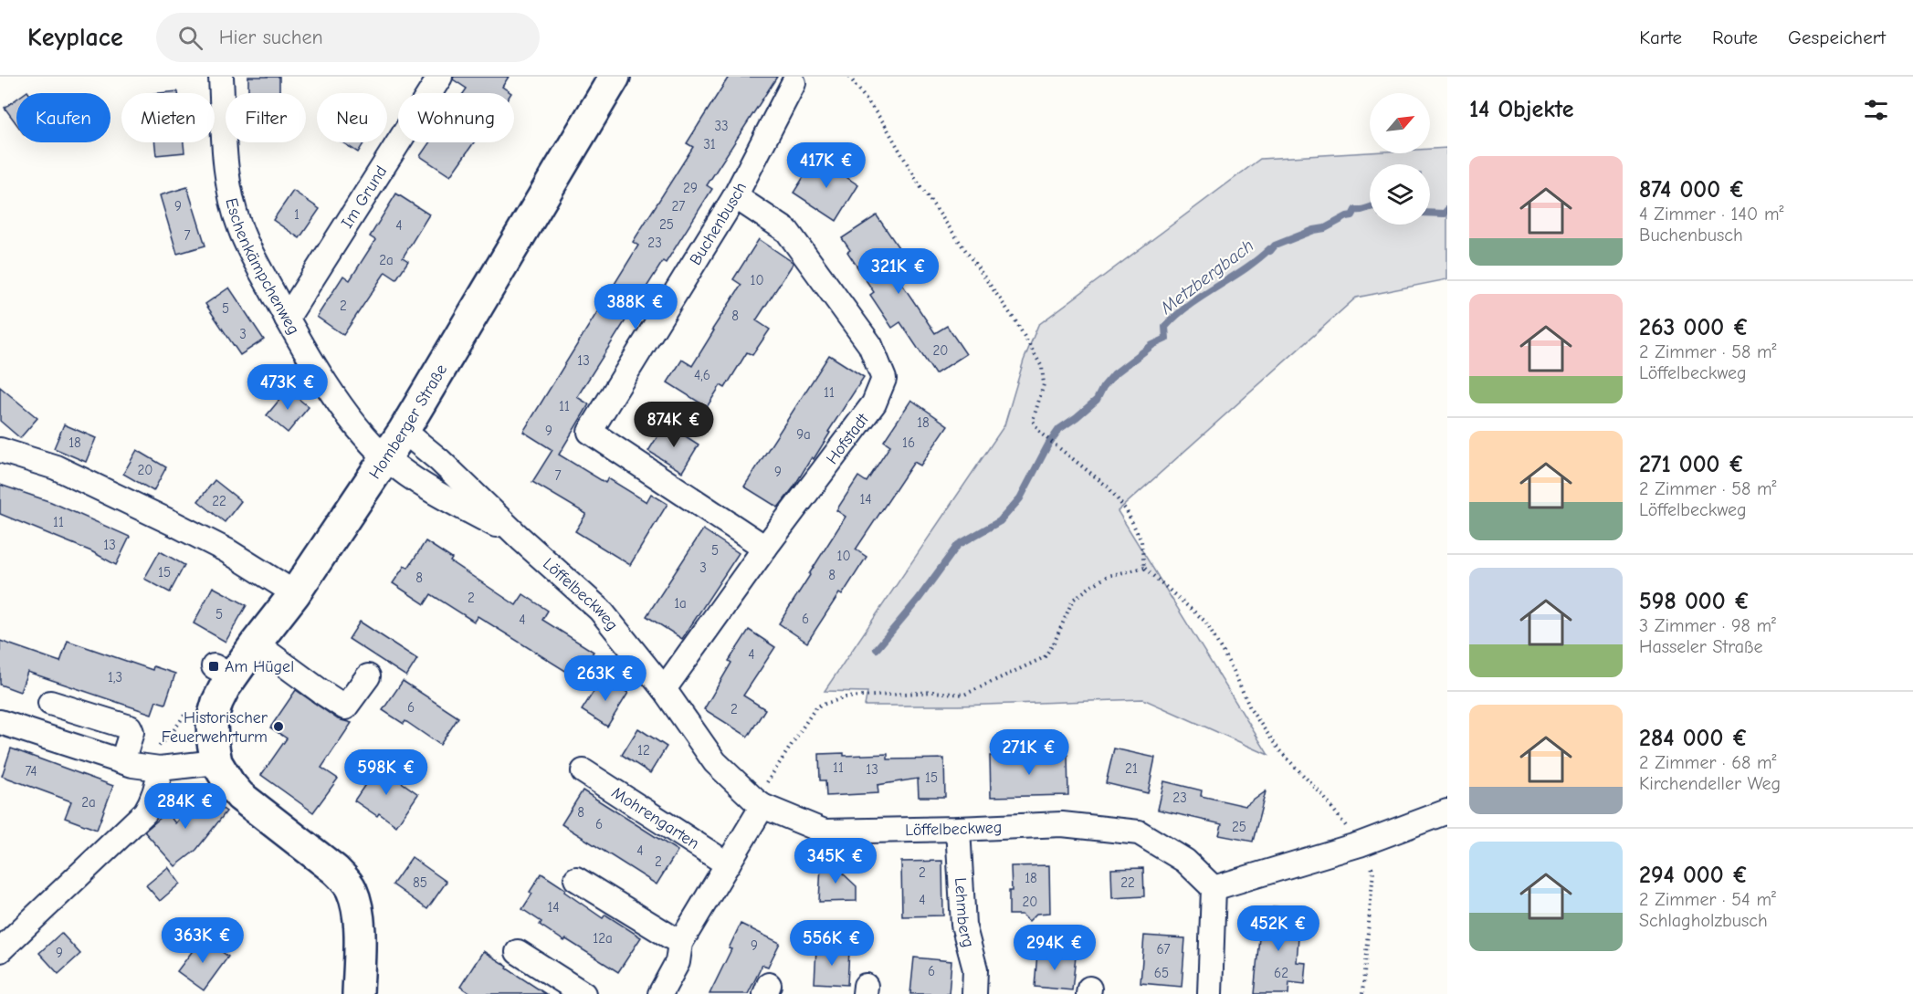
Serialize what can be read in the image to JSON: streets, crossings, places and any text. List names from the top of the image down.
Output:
{
  "streets": {
    "main road": ["Homberger Straße"],
    "street": [
      "Im Grund",
      "Buchenbusch",
      "Eschenkämpchenweg",
      "Hofstadt",
      "Löffelbeckweg",
      "Mohrengarten",
      "Lehmberg"
    ]
  },
  "crossings": [
    ["Im Grund", "Eschenkämpchenweg"],
    ["Buchenbusch", "Hofstadt"],
    ["Eschenkämpchenweg", "Homberger Straße"],
    ["Eschenkämpchenweg", "Löffelbeckweg"],
    ["Homberger Straße", "Löffelbeckweg"],
    ["Hofstadt", "Löffelbeckweg"],
    ["Löffelbeckweg", "Lehmberg"]
  ],
  "water": ["Metzbergbach"],
  "places": {
    "transit": ["Am Hügel"],
    "other": ["Historischer Feuerwehrturm"]
  },
  "house_numbers": [
    "33",
    "31",
    "29",
    "9",
    "27",
    "1",
    "25",
    "4",
    "7",
    "23",
    "2a",
    "10",
    "2",
    "5",
    "8",
    "3",
    "20",
    "13",
    "4,6",
    "11",
    "11",
    "18",
    "9",
    "9a",
    "18",
    "16",
    "20",
    "9",
    "7",
    "14",
    "22",
    "11",
    "13",
    "5",
    "10",
    "3",
    "15",
    "8",
    "8",
    "2",
    "1a",
    "5",
    "6",
    "4",
    "4",
    "1,3",
    "6",
    "2",
    "12",
    "11",
    "21",
    "13",
    "74",
    "15",
    "23",
    "2a",
    "8",
    "6",
    "25",
    "4",
    "2",
    "2",
    "18",
    "85",
    "22",
    "4",
    "20",
    "14",
    "12a",
    "9",
    "67",
    "9",
    "6",
    "65",
    "62"
  ],
  "north": "top right",
  "page": {
    "header": "Keyplace",
    "search": "Hier suchen",
    "nav": ["Karte", "Route", "Gespeichert"],
    "heading": "14 Objekte",
    "chip": [
      "Kaufen",
      "Mieten",
      "Filter",
      "Neu",
      "Wohnung"
    ],
    "price": [
      "417K €",
      "321K €",
      "388K €",
      "473K €",
      "874K €",
      "263K €",
      "271K €",
      "598K €",
      "284K €",
      "345K €",
      "452K €",
      "363K €",
      "556K €",
      "294K €"
    ],
    "list": [
      {
        "name": "874 000 €",
        "note": "4 Zimmer · 140 m² · Buchenbusch"
      },
      {
        "name": "263 000 €",
        "note": "2 Zimmer · 58 m² · Löffelbeckweg"
      },
      {
        "name": "271 000 €",
        "note": "2 Zimmer · 58 m² · Löffelbeckweg"
      },
      {
        "name": "598 000 €",
        "note": "3 Zimmer · 98 m² · Hasseler Straße"
      },
      {
        "name": "284 000 €",
        "note": "2 Zimmer · 68 m² · Kirchendeller Weg"
      },
      {
        "name": "294 000 €",
        "note": "2 Zimmer · 54 m² · Schlagholzbusch"
      }
    ]
  }
}
